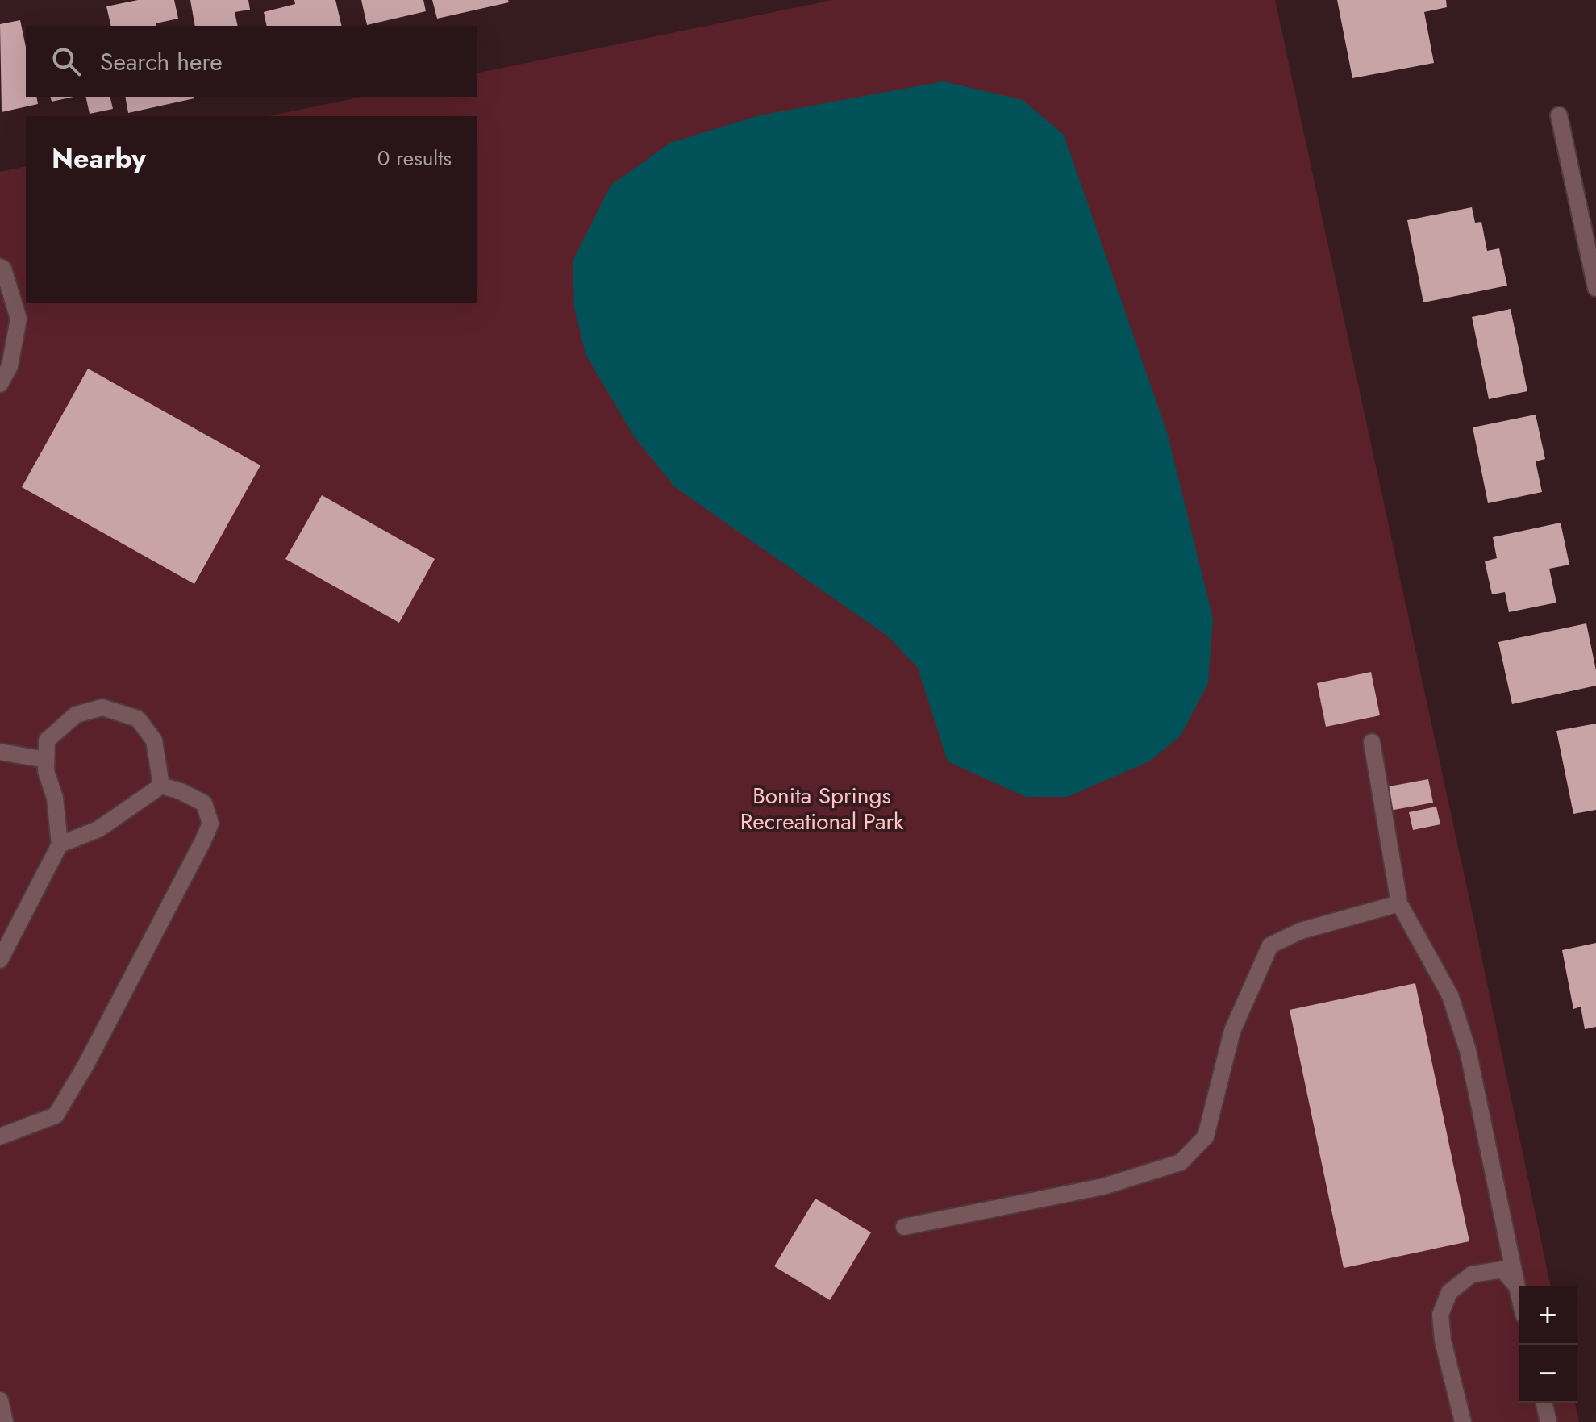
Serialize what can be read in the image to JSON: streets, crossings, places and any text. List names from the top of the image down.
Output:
{
  "parks": ["Bonita Springs Recreational Park"],
  "page": {
    "search": "Search here",
    "heading": ["Nearby", "0 results"],
    "map_buttons": ["+", "−"]
  }
}
